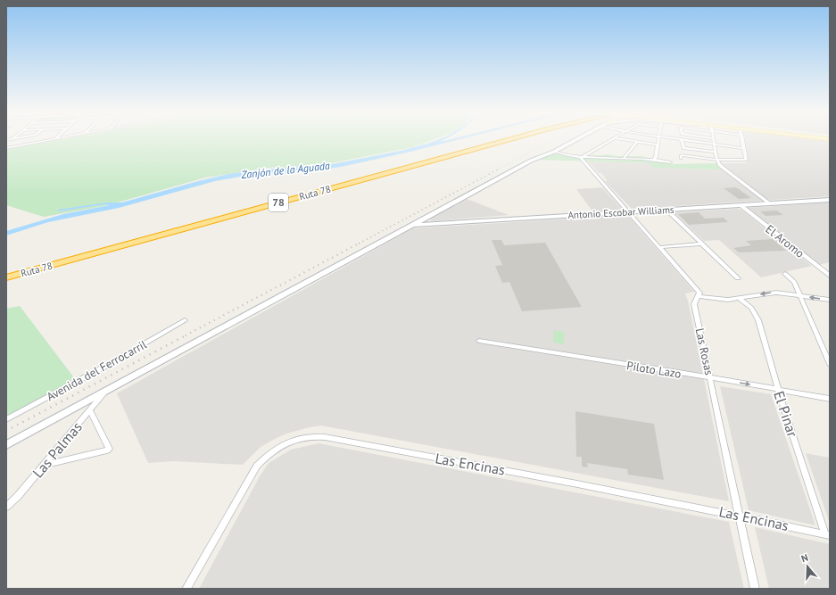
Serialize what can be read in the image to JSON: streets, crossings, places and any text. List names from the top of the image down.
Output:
{
  "streets": {
    "highway": ["Ruta 78", "78"],
    "main road": ["Antonio Escobar Williams"],
    "street": [
      "El Aromo",
      "Las Rosas",
      "Piloto Lazo",
      "Avenida del Ferrocarril",
      "El Pinar",
      "Las Palmas",
      "Las Encinas"
    ]
  },
  "crossings": [
    ["Antonio Escobar Williams", "El Aromo"],
    ["Las Rosas", "Piloto Lazo"],
    ["Las Rosas", "Las Encinas"],
    ["Piloto Lazo", "El Pinar"],
    ["El Pinar", "Las Encinas"]
  ],
  "water": ["Zanjón de la Aguada"],
  "north": "top"
}
